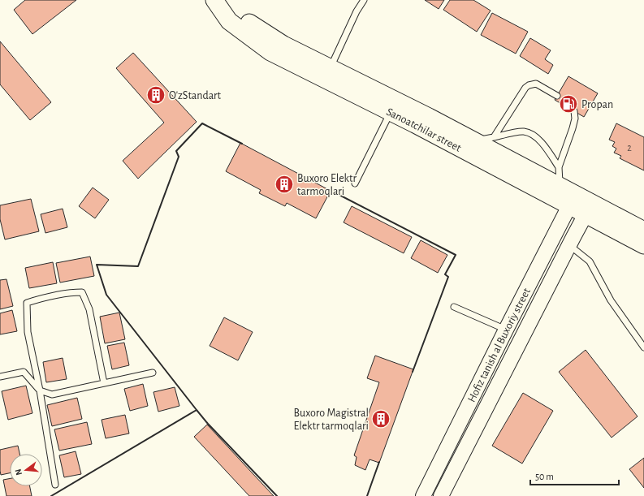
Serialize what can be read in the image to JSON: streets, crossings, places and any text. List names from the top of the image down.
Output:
{
  "streets": {
    "main road": ["Sanoatchilar street", "Hofiz tanish al Buxoriy street"]
  },
  "crossings": [
    ["Sanoatchilar street", "Hofiz tanish al Buxoriy street"]
  ],
  "places": {
    "building": ["O'zStandart", "Buxoro Elektr tarmoqlari", "Buxoro Magistral Elektr tarmoqlari"],
    "fuel station": ["Propan"]
  },
  "house_numbers": ["2"],
  "scale_bar": "50 m",
  "north": "left"
}
